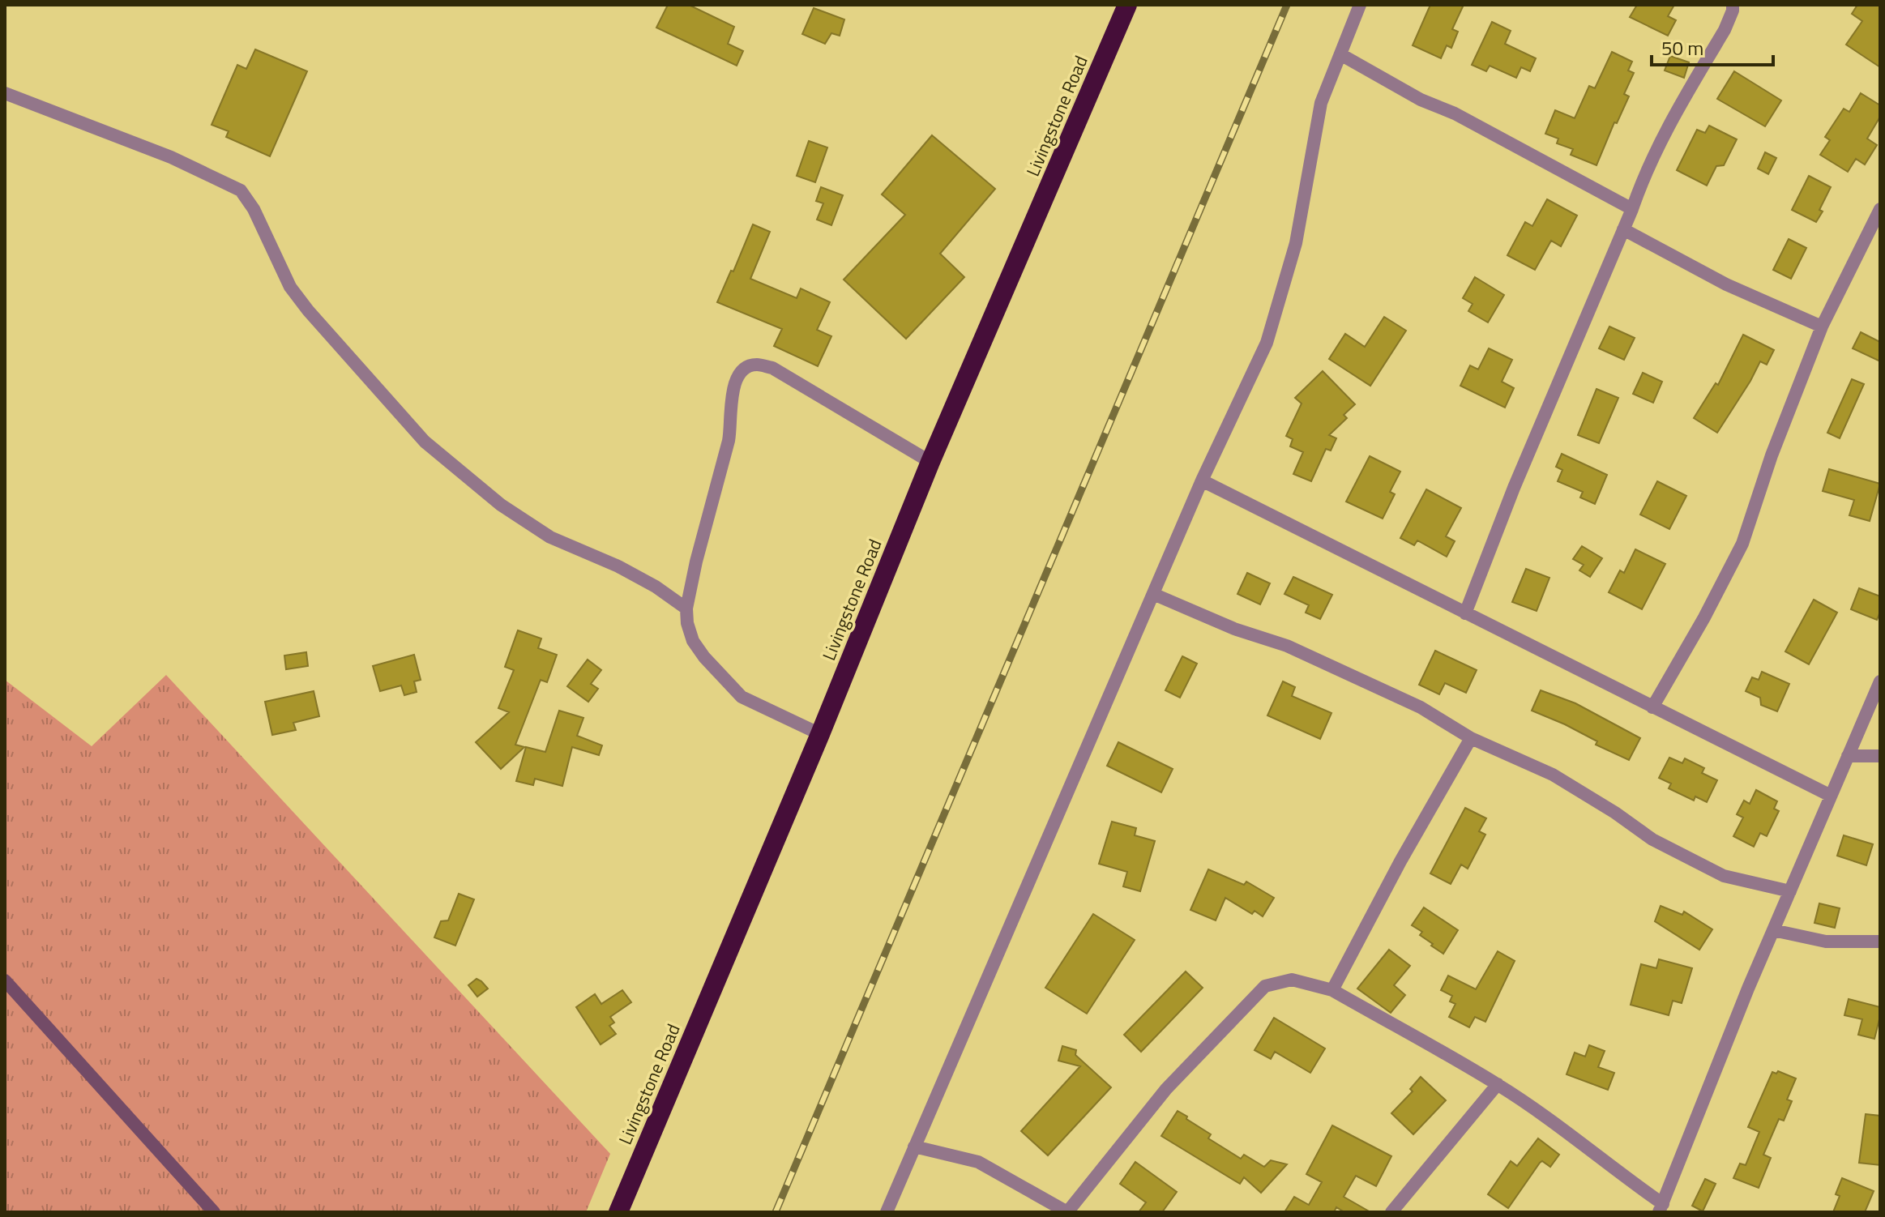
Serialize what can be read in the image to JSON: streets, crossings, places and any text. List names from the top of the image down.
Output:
{
  "streets": {
    "highway": ["Livingstone Road"]
  },
  "scale_bar": "50 m"
}
